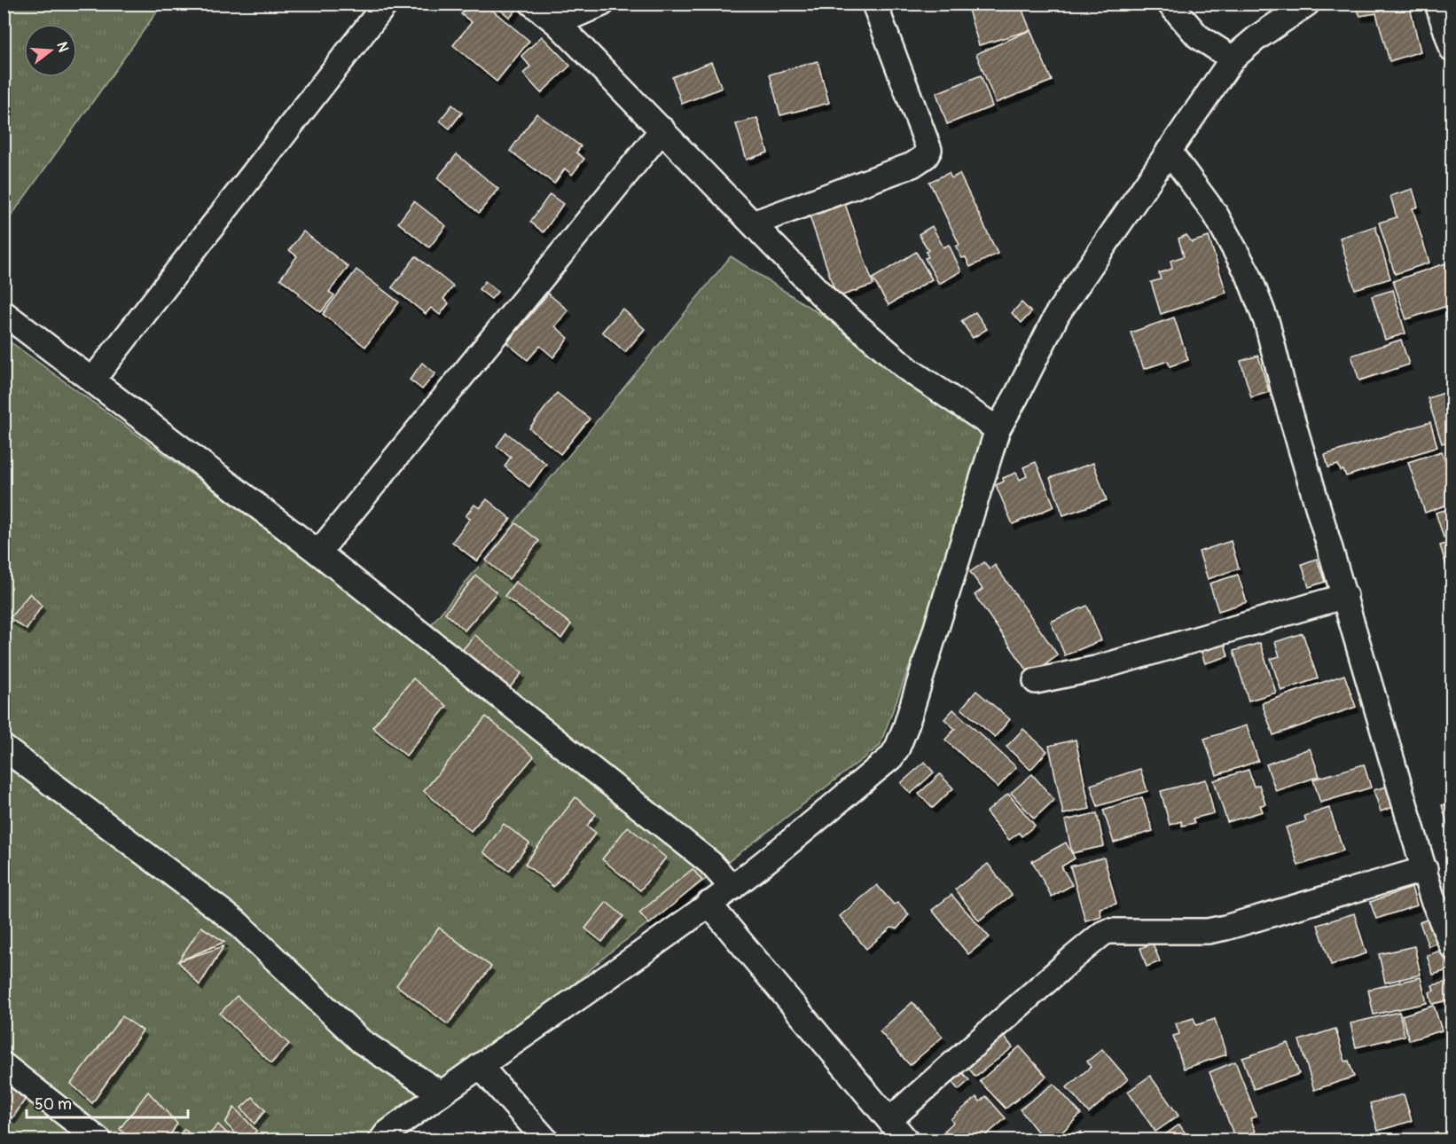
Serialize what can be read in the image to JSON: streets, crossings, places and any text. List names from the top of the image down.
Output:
{
  "scale_bar": "50 m",
  "north": "right"
}
